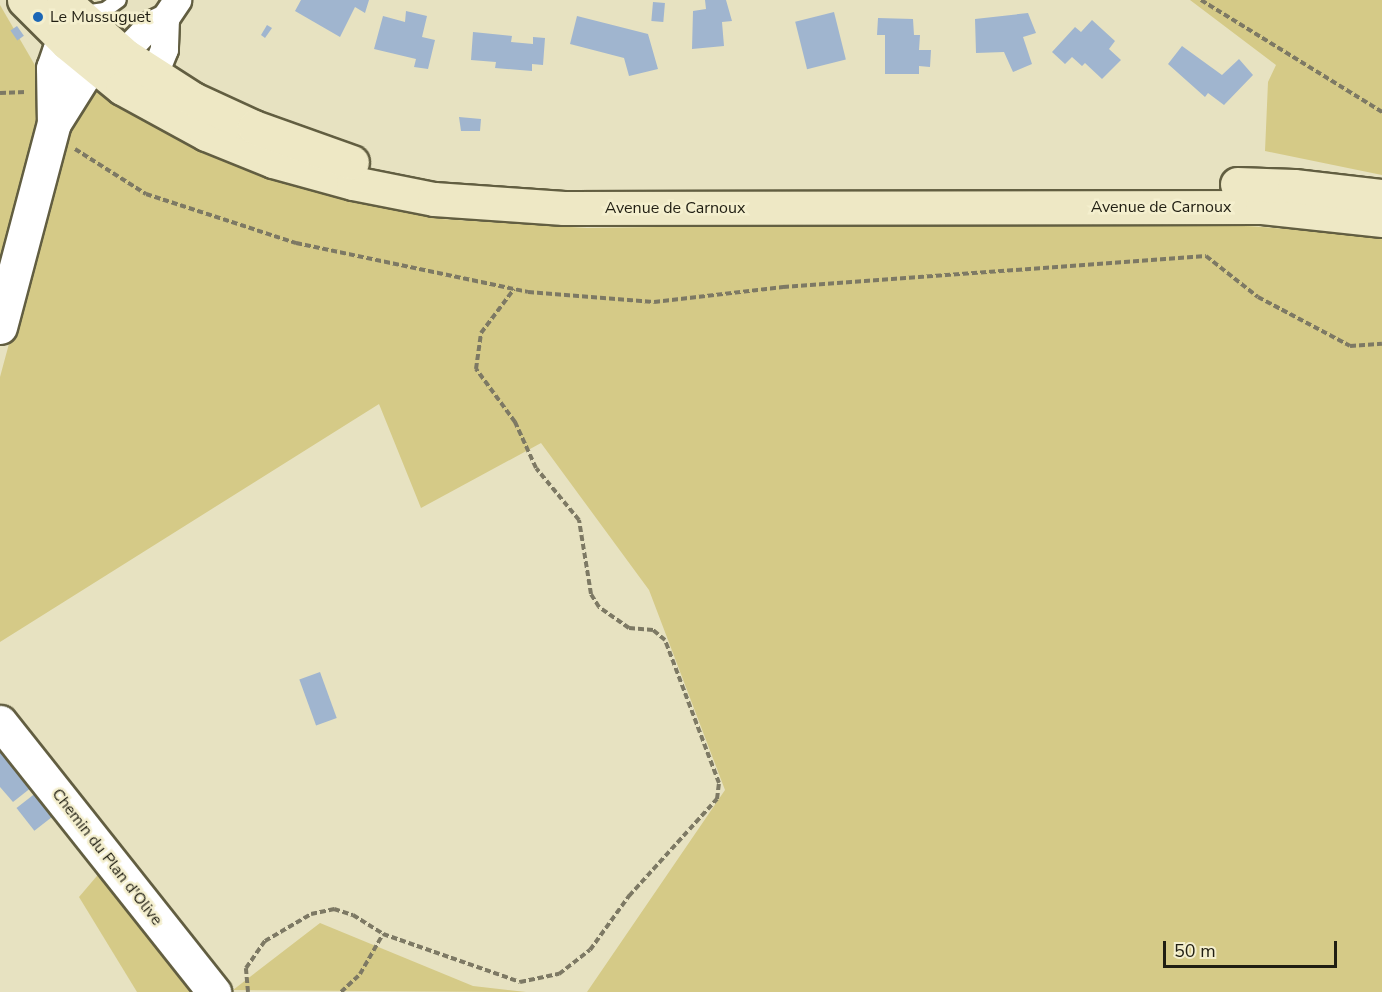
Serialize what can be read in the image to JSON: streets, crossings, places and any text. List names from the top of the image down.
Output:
{
  "streets": {
    "main road": ["Avenue de Carnoux"],
    "street": ["Chemin du Plan d'Olive"]
  },
  "places": ["Le Mussuguet"],
  "scale_bar": "50 m"
}
